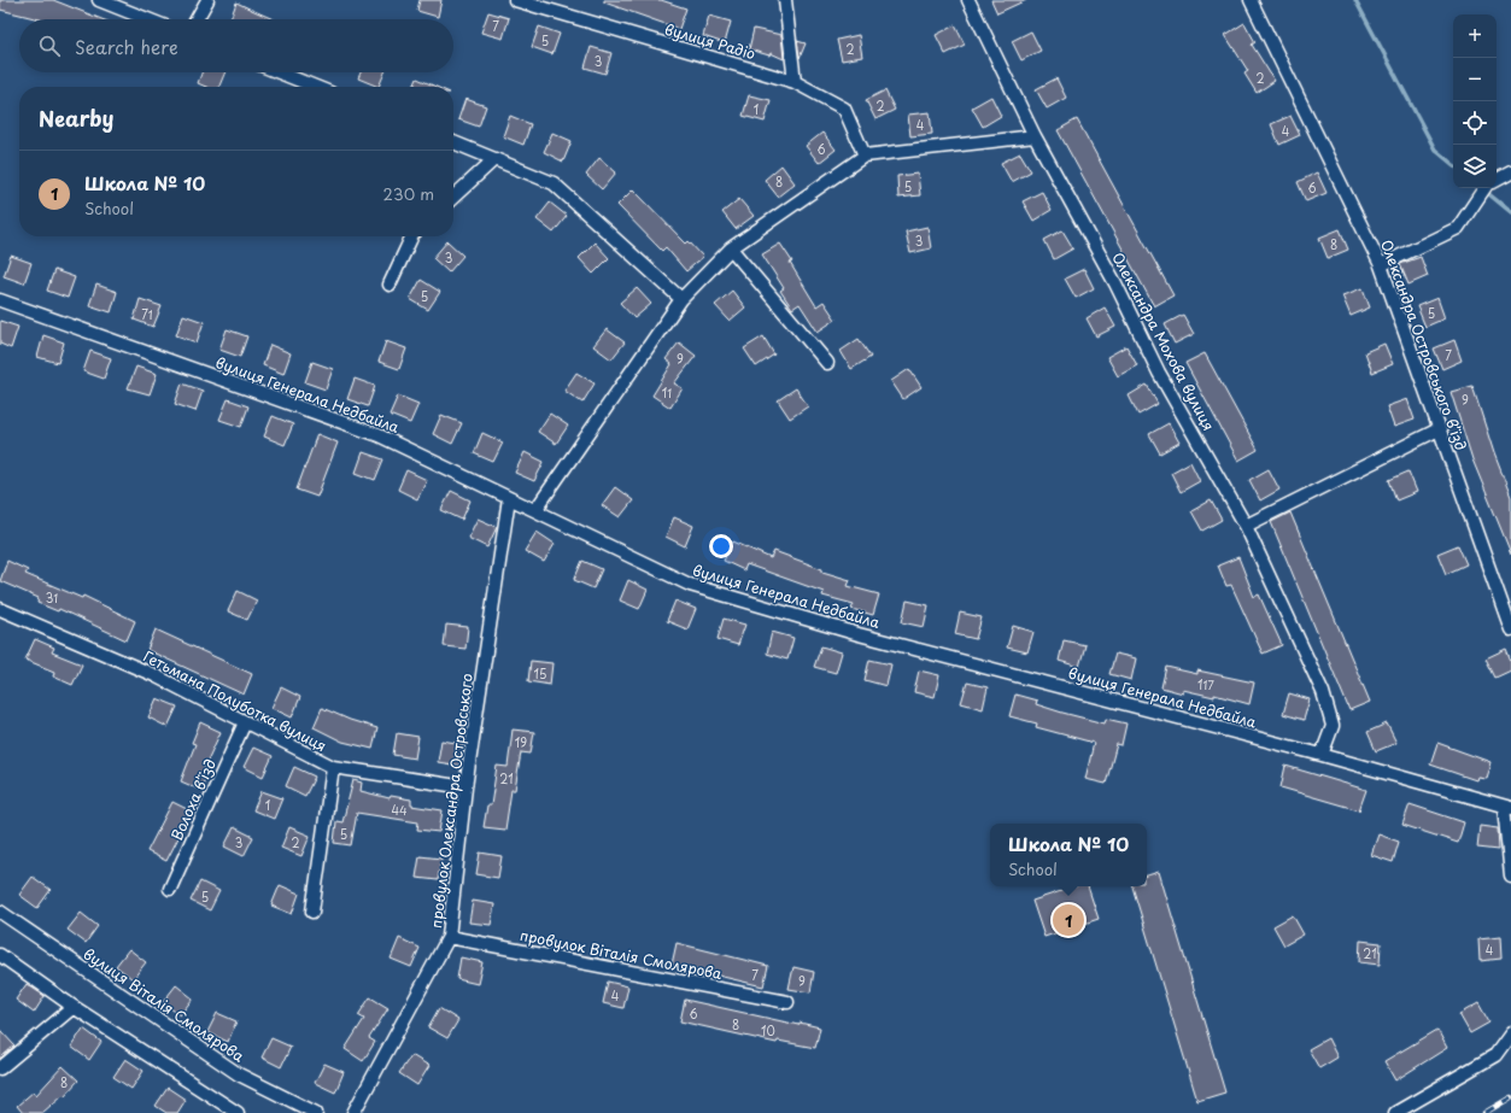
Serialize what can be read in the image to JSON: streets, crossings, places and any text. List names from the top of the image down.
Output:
{
  "streets": {
    "street": [
      "вулиця Радіо",
      "Олександра Мохова вулиця",
      "Олександра Островського в’їзд",
      "вулиця Генерала Недбайла",
      "Гетьмана Полуботка вулиця",
      "Волоха в’їзд",
      "провулок Олександра Островського",
      "провулок Віталія Смолярова",
      "вулиця Віталія Смолярова"
    ]
  },
  "crossings": [
    ["Олександра Мохова вулиця", "вулиця Генерала Недбайла"],
    ["вулиця Генерала Недбайла", "провулок Олександра Островського"],
    ["Гетьмана Полуботка вулиця", "Волоха в’їзд"],
    ["Гетьмана Полуботка вулиця", "провулок Олександра Островського"],
    ["провулок Олександра Островського", "провулок Віталія Смолярова"]
  ],
  "house_numbers": [
    "7",
    "5",
    "2",
    "3",
    "2",
    "2",
    "1",
    "4",
    "4",
    "6",
    "8",
    "5",
    "6",
    "3",
    "8",
    "3",
    "5",
    "5",
    "71",
    "7",
    "9",
    "11",
    "9",
    "31",
    "15",
    "117",
    "19",
    "21",
    "1",
    "44",
    "5",
    "3",
    "2",
    "5",
    "4",
    "21",
    "7",
    "9",
    "4",
    "6",
    "8",
    "10",
    "8"
  ],
  "page": {
    "map_buttons": ["+", "−"],
    "search": "Search here",
    "heading": "Nearby",
    "list": [
      {
        "mark": "1",
        "name": "Школа № 10",
        "note": "School",
        "value": "230 m"
      }
    ],
    "popup": ["Школа № 10", "School"],
    "pins": "1"
  }
}
